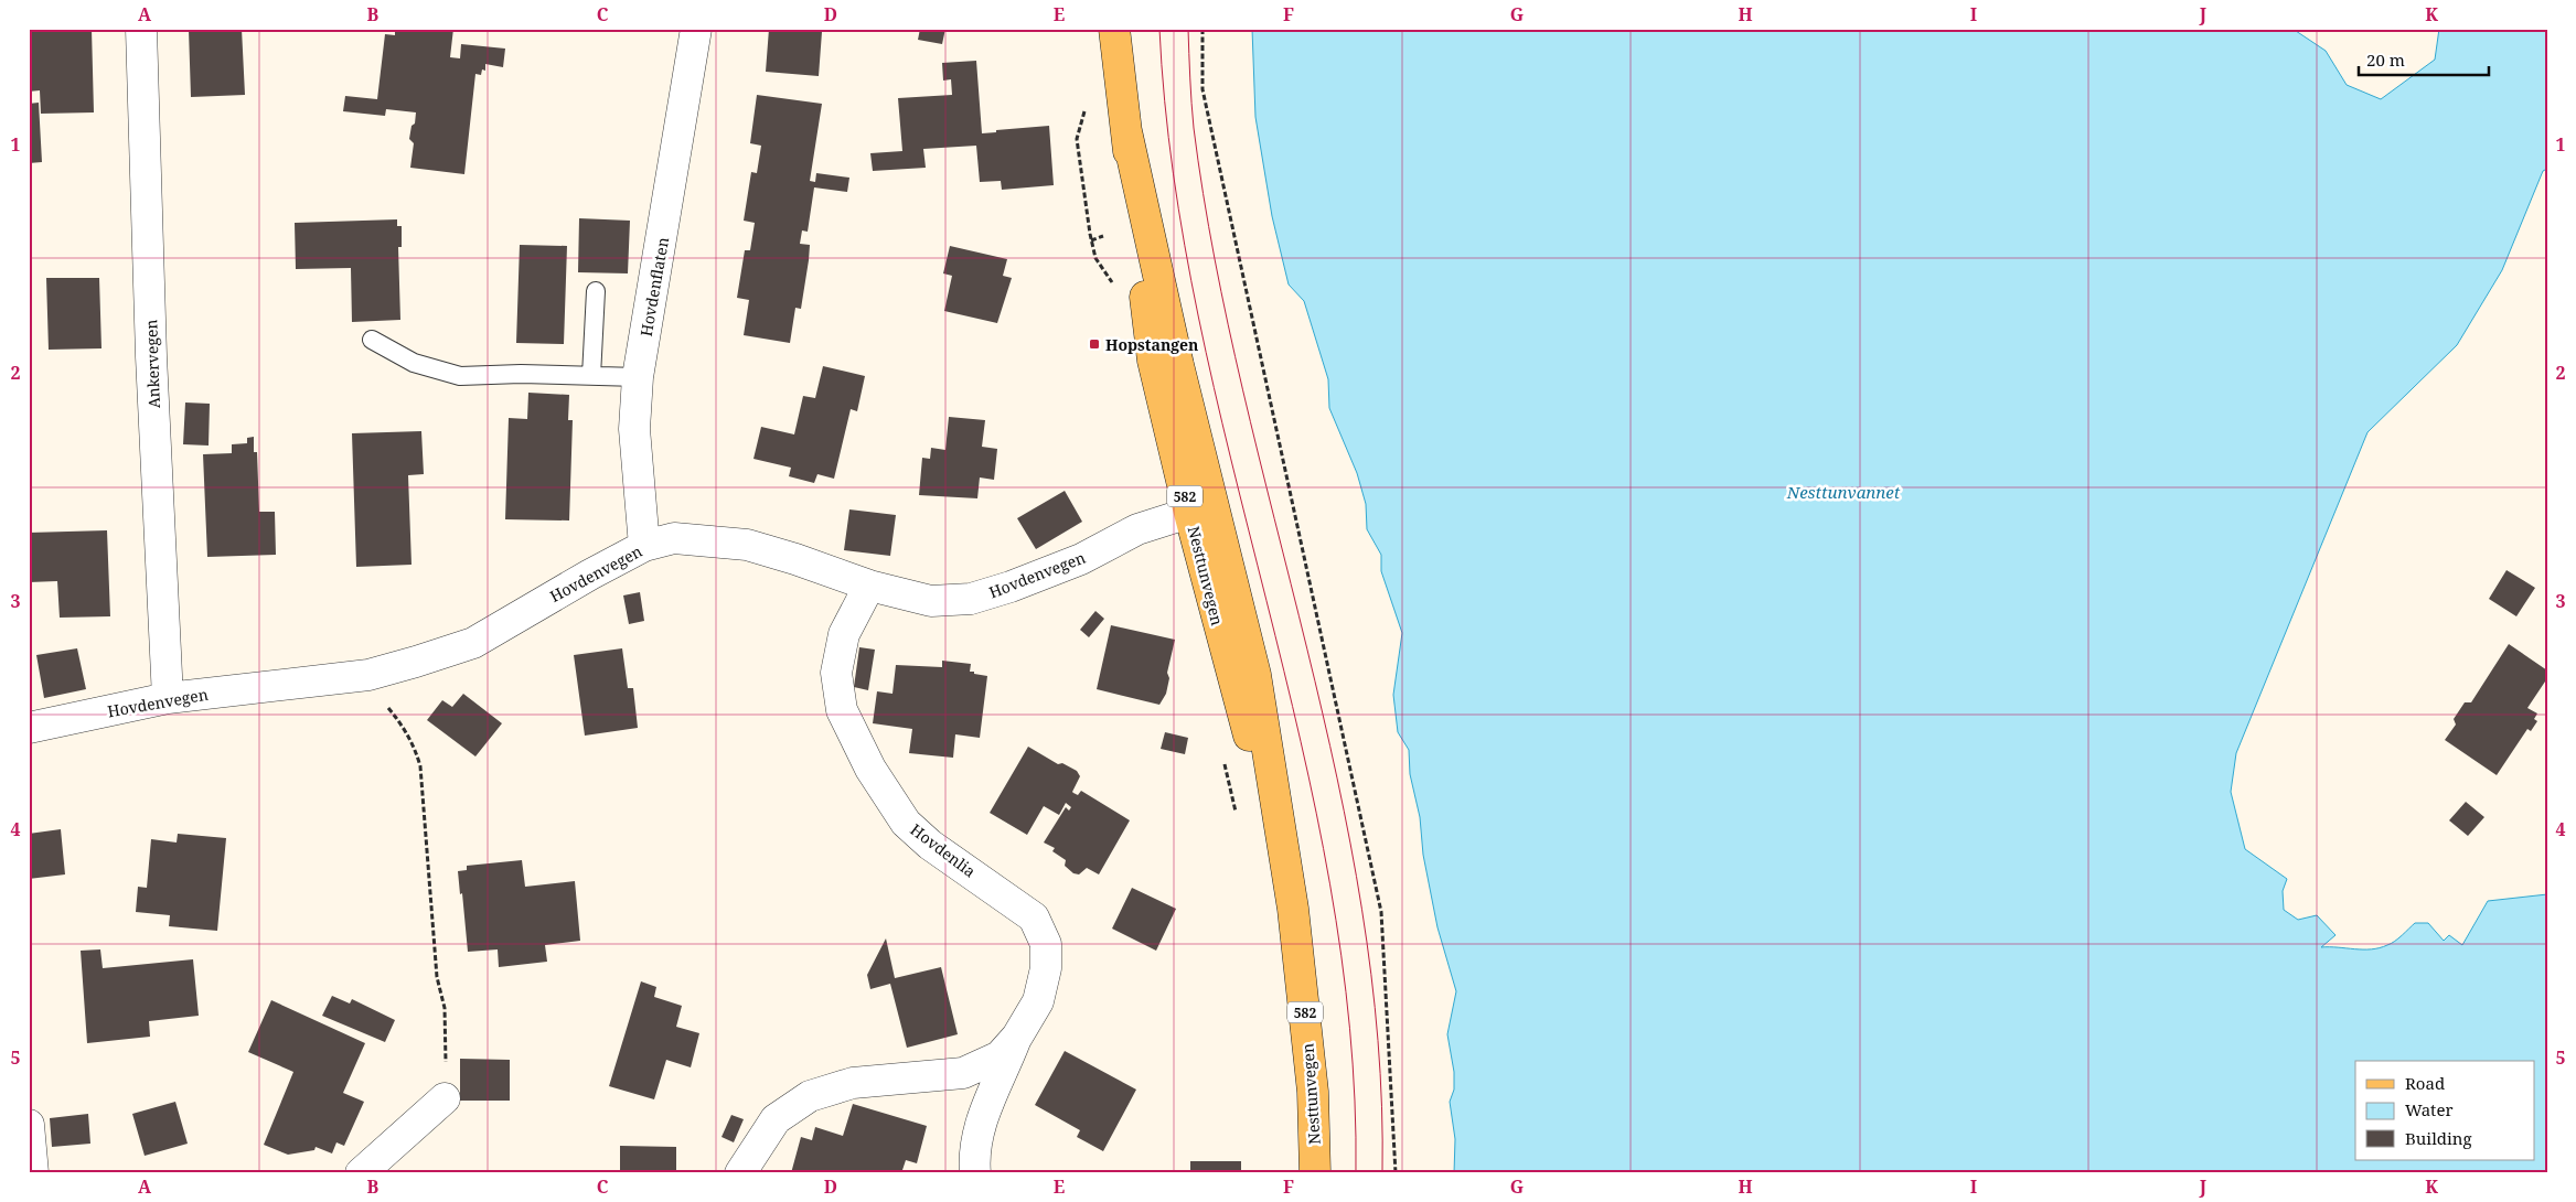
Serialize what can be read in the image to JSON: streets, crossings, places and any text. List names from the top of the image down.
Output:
{
  "streets": {
    "main road": ["582", "Nesttunvegen"],
    "street": [
      "Hovdenflaten",
      "Ankervegen",
      "Hovdenvegen",
      "Hovdenlia"
    ]
  },
  "crossings": [
    ["Hovdenflaten", "Hovdenvegen"],
    ["Ankervegen", "Hovdenvegen"],
    ["Hovdenvegen", "Nesttunvegen"],
    ["Hovdenvegen", "Hovdenlia"]
  ],
  "water": ["Nesttunvannet"],
  "places": {
    "transit": ["Hopstangen"]
  },
  "legend": ["Road", "Water", "Building"],
  "scale_bar": "20 m",
  "grid": {
    "columns": [
      "A",
      "B",
      "C",
      "D",
      "E",
      "F",
      "G",
      "H",
      "I",
      "J",
      "K"
    ],
    "rows": [
      "1",
      "2",
      "3",
      "4",
      "5"
    ]
  }
}
